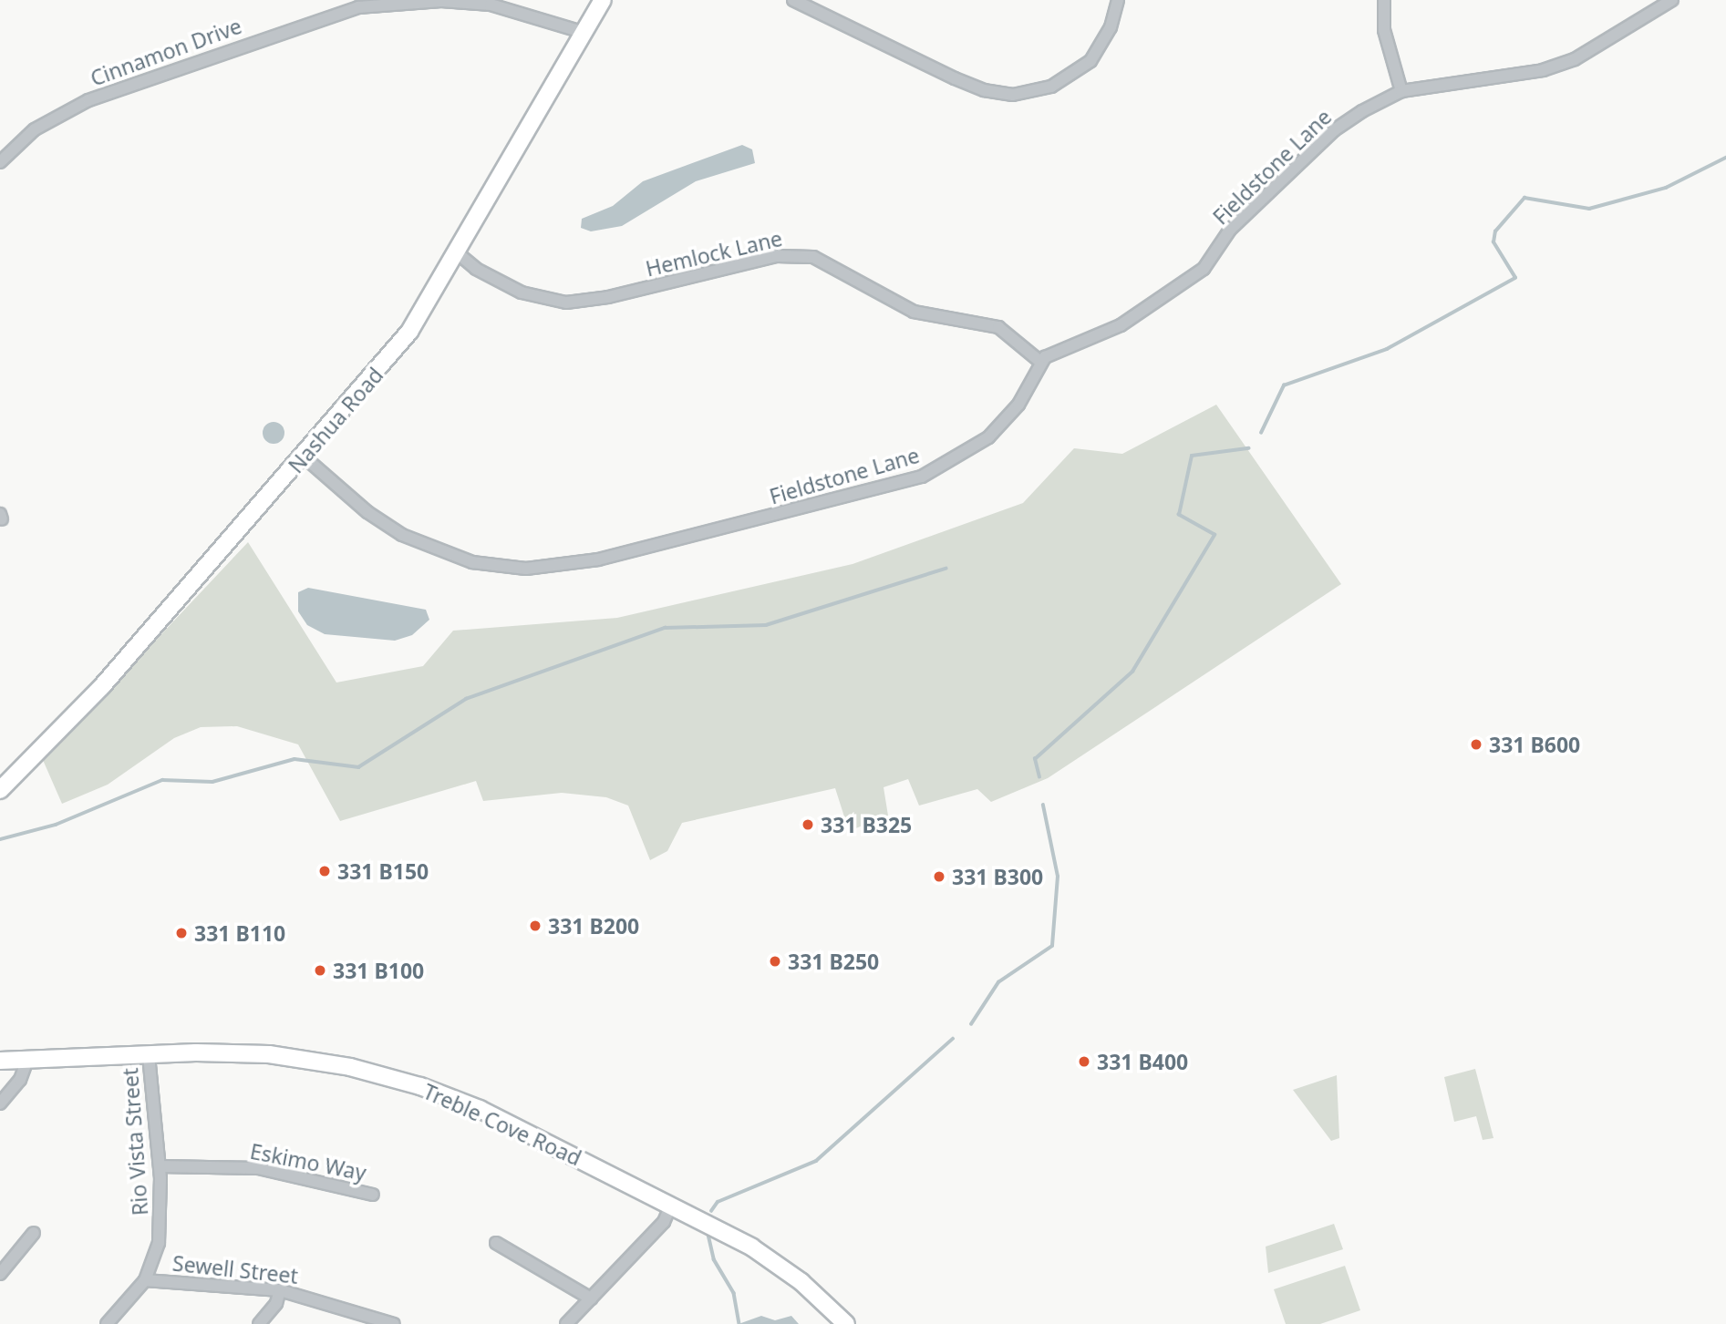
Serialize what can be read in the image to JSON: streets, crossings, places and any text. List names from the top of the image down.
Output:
{
  "streets": {
    "main road": ["Nashua Road", "Treble Cove Road"],
    "street": [
      "Cinnamon Drive",
      "Fieldstone Lane",
      "Hemlock Lane",
      "Rio Vista Street",
      "Eskimo Way",
      "Sewell Street"
    ]
  },
  "crossings": [
    ["Cinnamon Drive", "Nashua Road"],
    ["Fieldstone Lane", "Hemlock Lane"],
    ["Fieldstone Lane", "Nashua Road"],
    ["Hemlock Lane", "Nashua Road"],
    ["Treble Cove Road", "Rio Vista Street"],
    ["Rio Vista Street", "Eskimo Way"],
    ["Rio Vista Street", "Sewell Street"]
  ],
  "places": [
    "331 B600",
    "331 B325",
    "331 B150",
    "331 B300",
    "331 B200",
    "331 B110",
    "331 B250",
    "331 B100",
    "331 B400"
  ]
}
